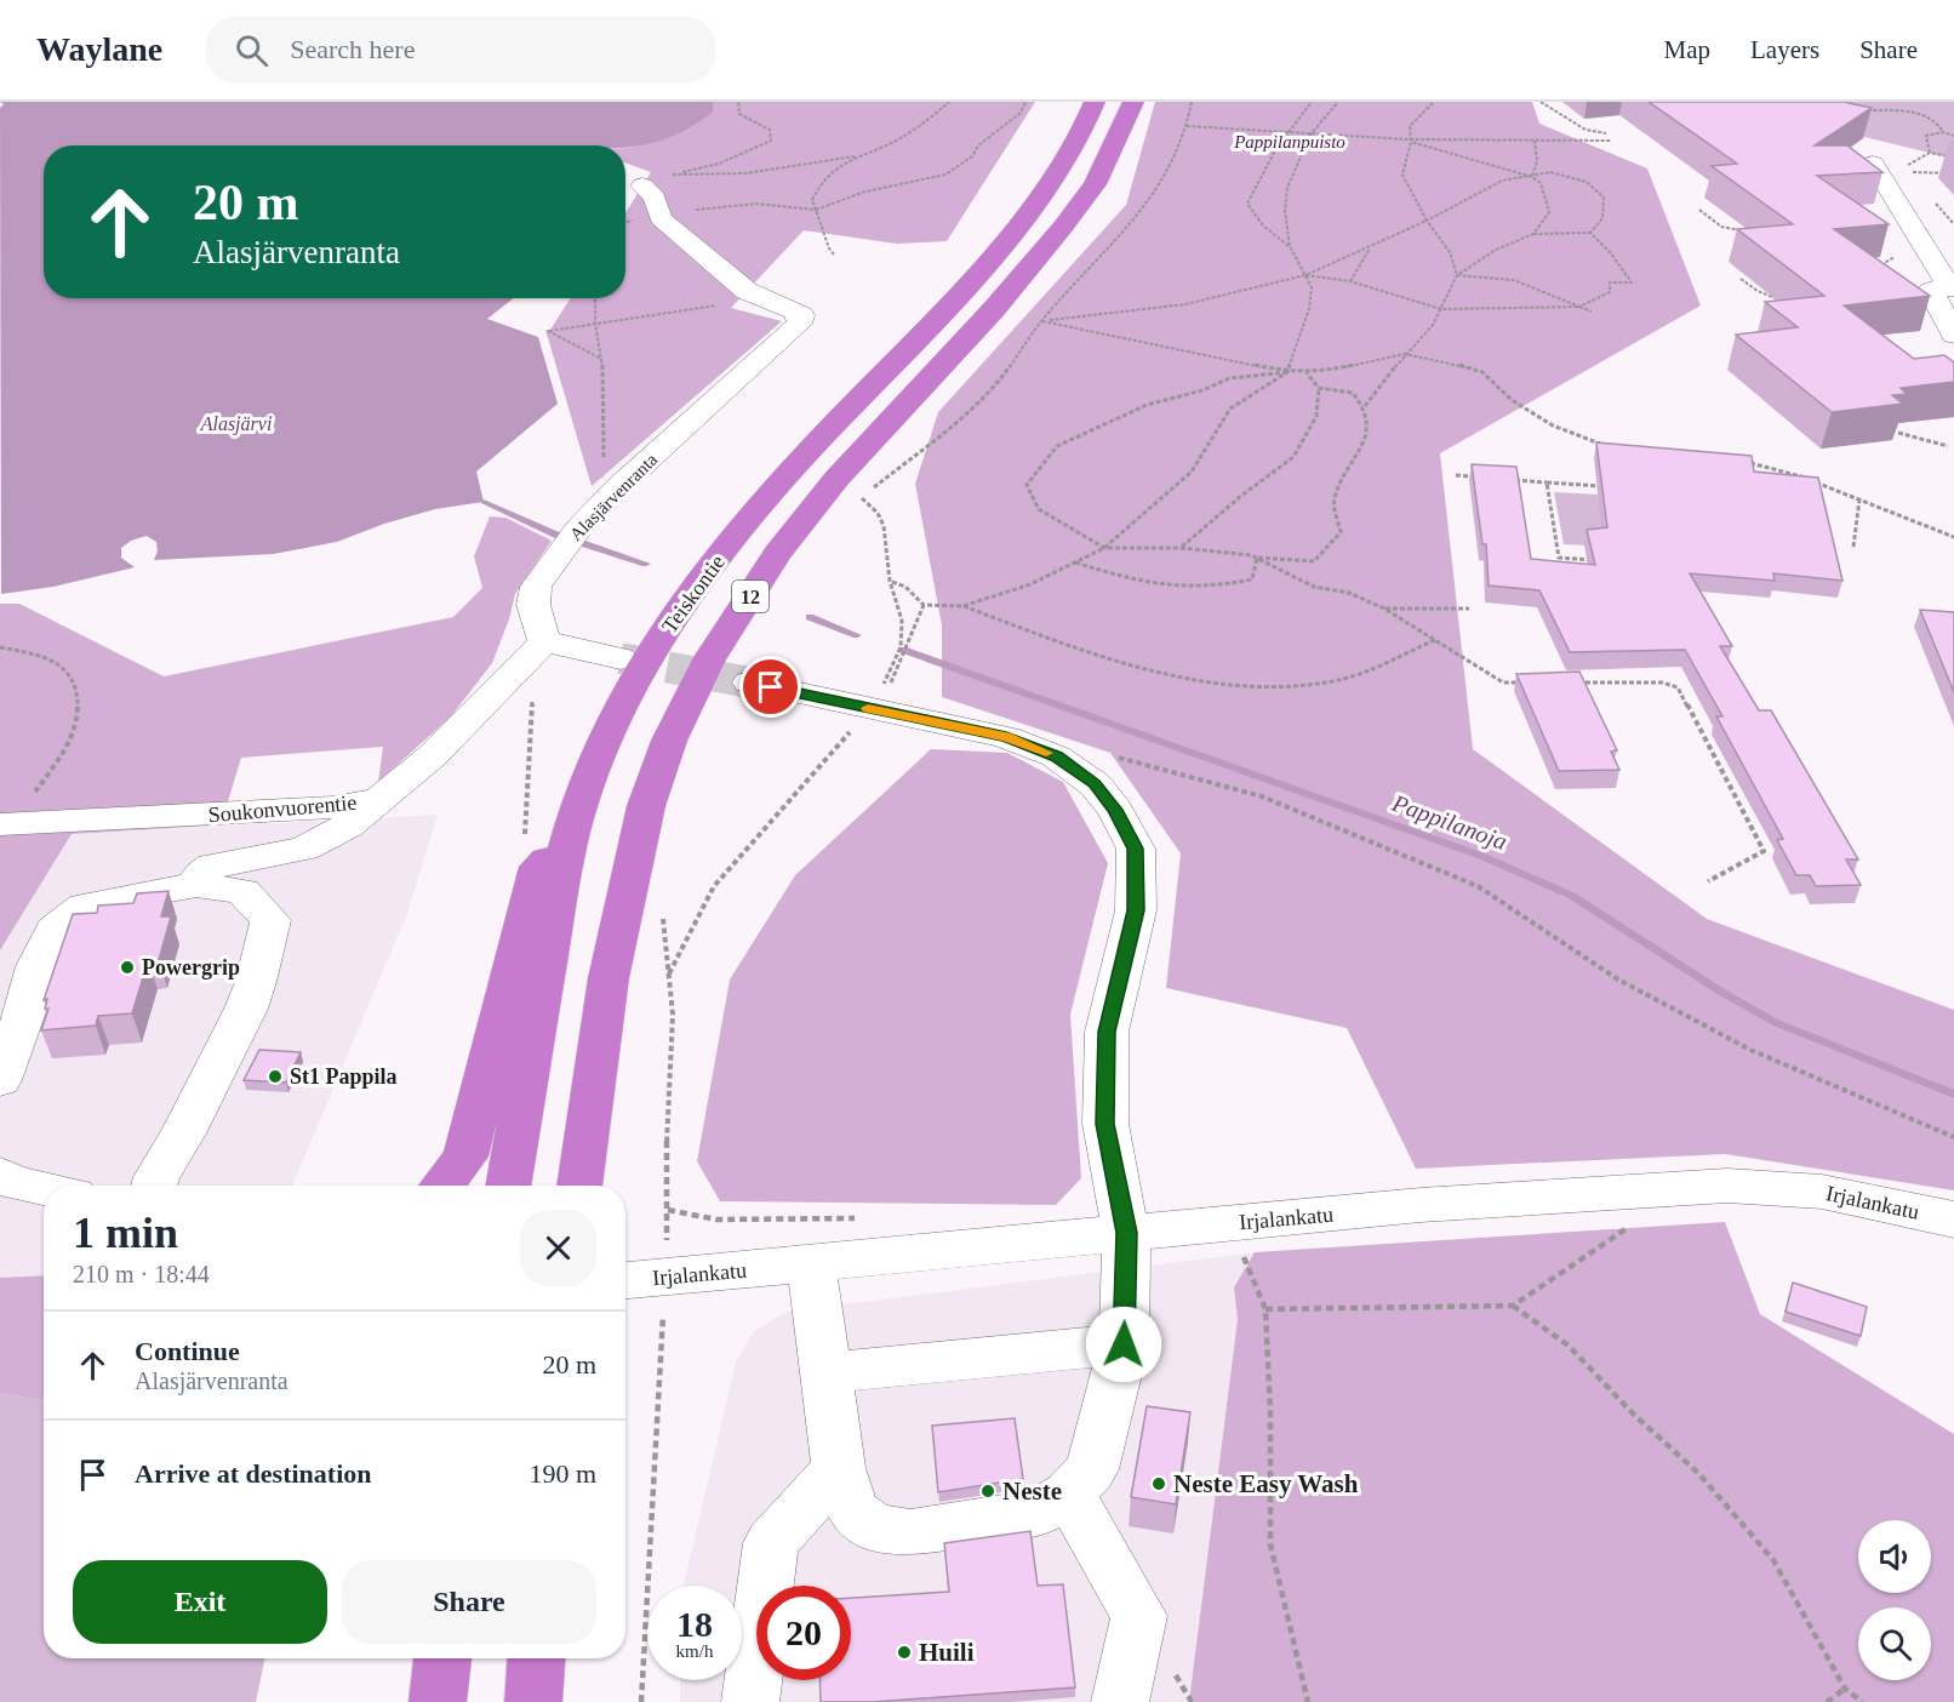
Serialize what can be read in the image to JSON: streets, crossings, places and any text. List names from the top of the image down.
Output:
{
  "streets": {
    "highway": ["Teiskontie", "12"],
    "street": ["Alasjärvenranta", "Soukonvuorentie", "Irjalankatu"]
  },
  "crossings": [
    ["Alasjärvenranta", "Soukonvuorentie"]
  ],
  "water": ["Alasjärvi", "Pappilanoja"],
  "parks": ["Pappilanpuisto"],
  "places": [
    "Powergrip",
    "St1 Pappila",
    "Neste Easy Wash",
    "Neste",
    "Huili"
  ],
  "page": {
    "header": "Waylane",
    "search": "Search here",
    "nav": ["Map", "Layers", "Share"],
    "turn": ["20 m", "Alasjärvenranta"],
    "heading": ["1 min", "210 m · 18:44"],
    "list": [
      {
        "name": "Continue",
        "note": "Alasjärvenranta",
        "value": "20 m"
      },
      {
        "name": "Arrive at destination",
        "value": "190 m"
      }
    ],
    "buttons": ["Exit", "Share"],
    "speed": "18 km/h",
    "limit": "20"
  }
}
